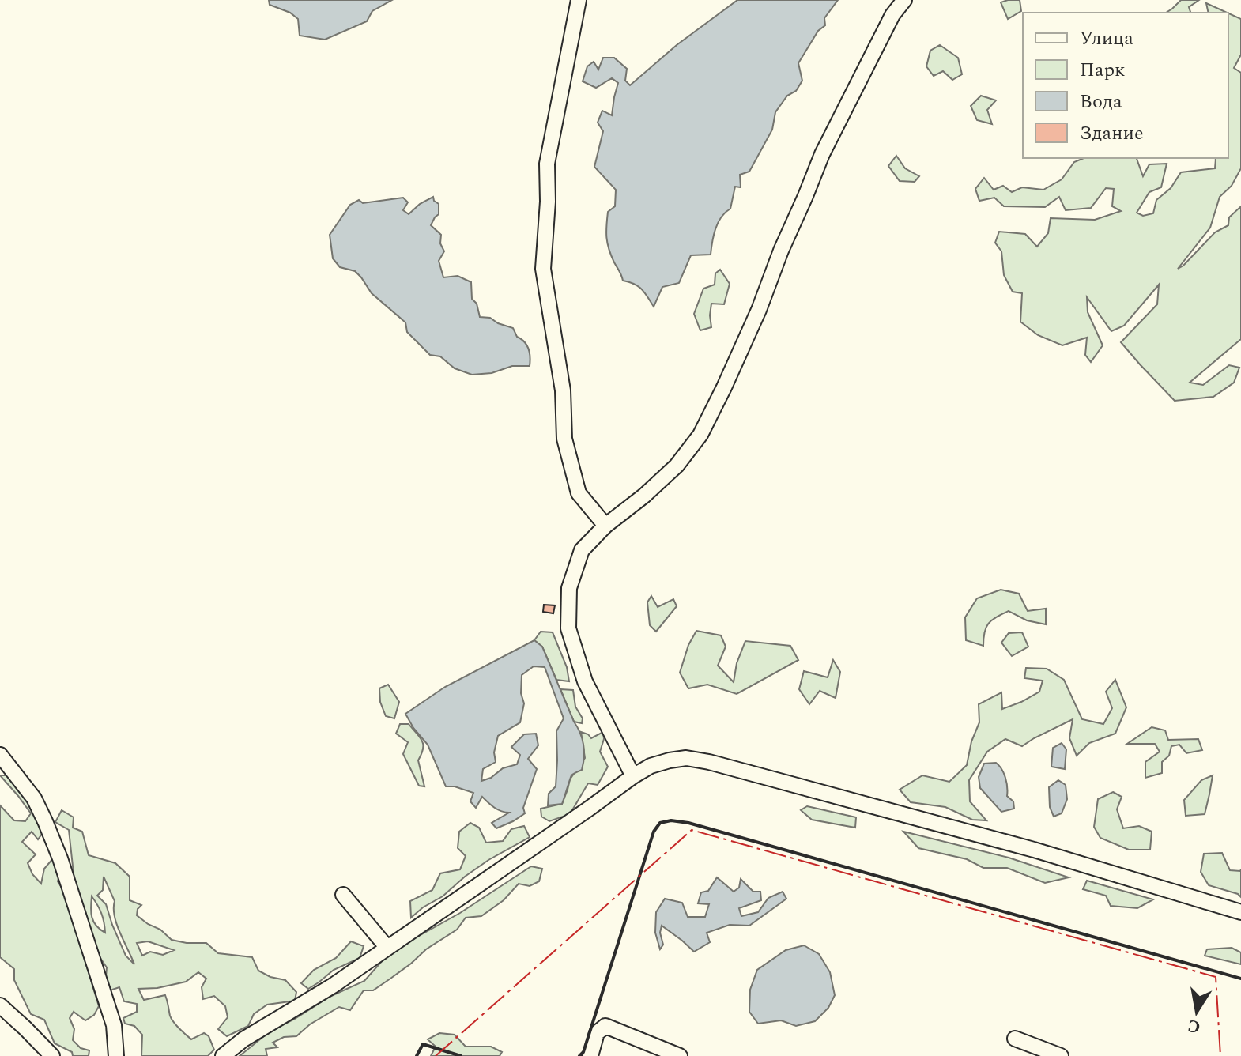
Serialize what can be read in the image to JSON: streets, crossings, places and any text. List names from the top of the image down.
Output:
{
  "legend": [
    "Улица",
    "Парк",
    "Вода",
    "Здание"
  ],
  "north": "bottom"
}
